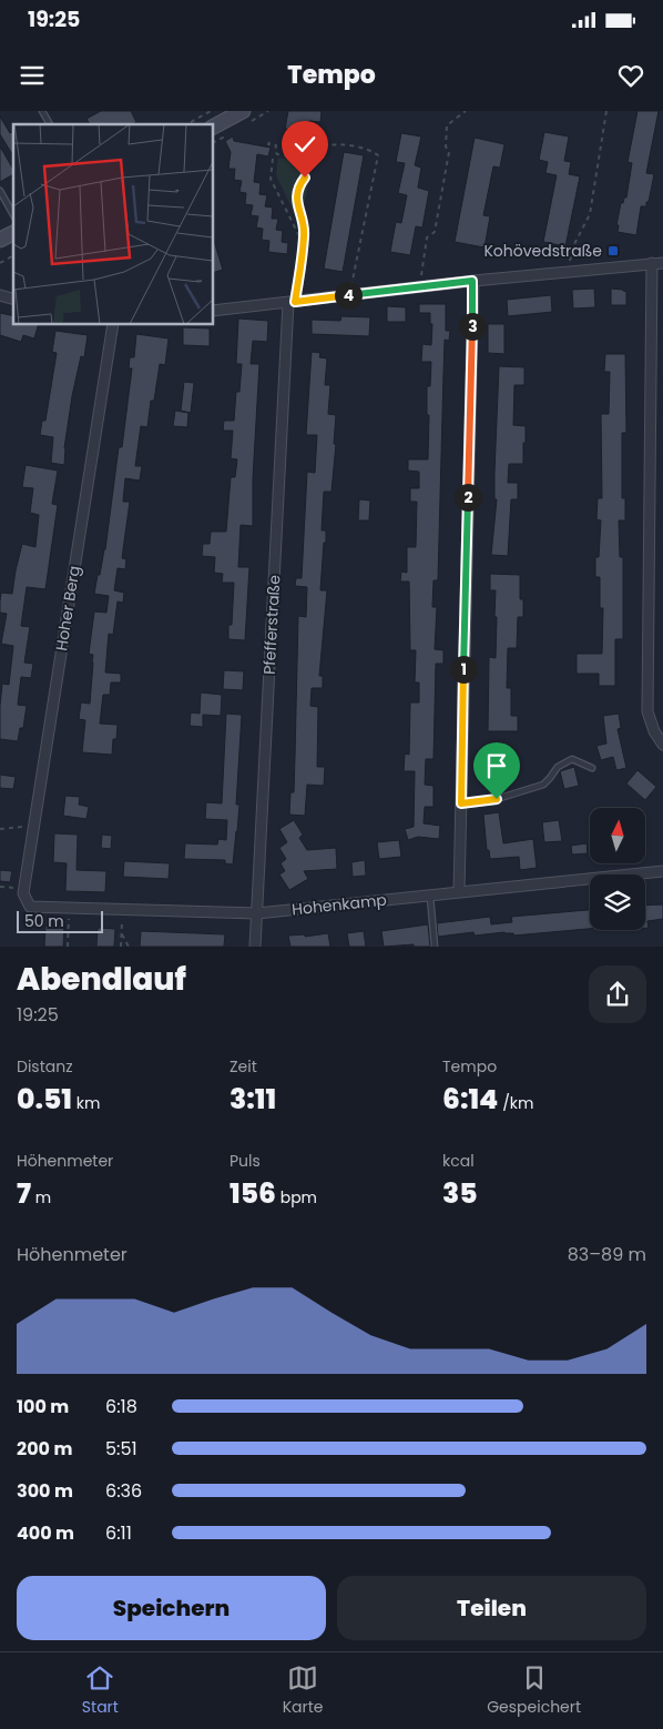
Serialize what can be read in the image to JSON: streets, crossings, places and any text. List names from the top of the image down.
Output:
{
  "streets": {
    "street": ["Hoher Berg", "Pfefferstraße", "Hohenkamp"]
  },
  "crossings": [
    ["Hoher Berg", "Hohenkamp"],
    ["Pfefferstraße", "Hohenkamp"]
  ],
  "places": {
    "transit": ["Kohövedstraße"]
  },
  "scale_bar": "50 m",
  "north": "top",
  "page": {
    "status": "19:25",
    "header": "Tempo",
    "pins": [
      "4",
      "3",
      "2",
      "1"
    ],
    "scale": "50 m",
    "heading": ["Abendlauf", "19:25"],
    "stats": [
      ["Distanz", "0.51 km"],
      ["Zeit", "3:11"],
      ["Tempo", "6:14 /km"],
      ["Höhenmeter", "7 m"],
      ["Puls", "156 bpm"],
      ["kcal", "35"]
    ],
    "chart": ["Höhenmeter", "83–89 m"],
    "list": [
      {
        "name": "100 m",
        "note": "6:18"
      },
      {
        "name": "200 m",
        "note": "5:51"
      },
      {
        "name": "300 m",
        "note": "6:36"
      },
      {
        "name": "400 m",
        "note": "6:11"
      }
    ],
    "buttons": ["Speichern", "Teilen"],
    "tabs": ["Start", "Karte", "Gespeichert"]
  }
}
